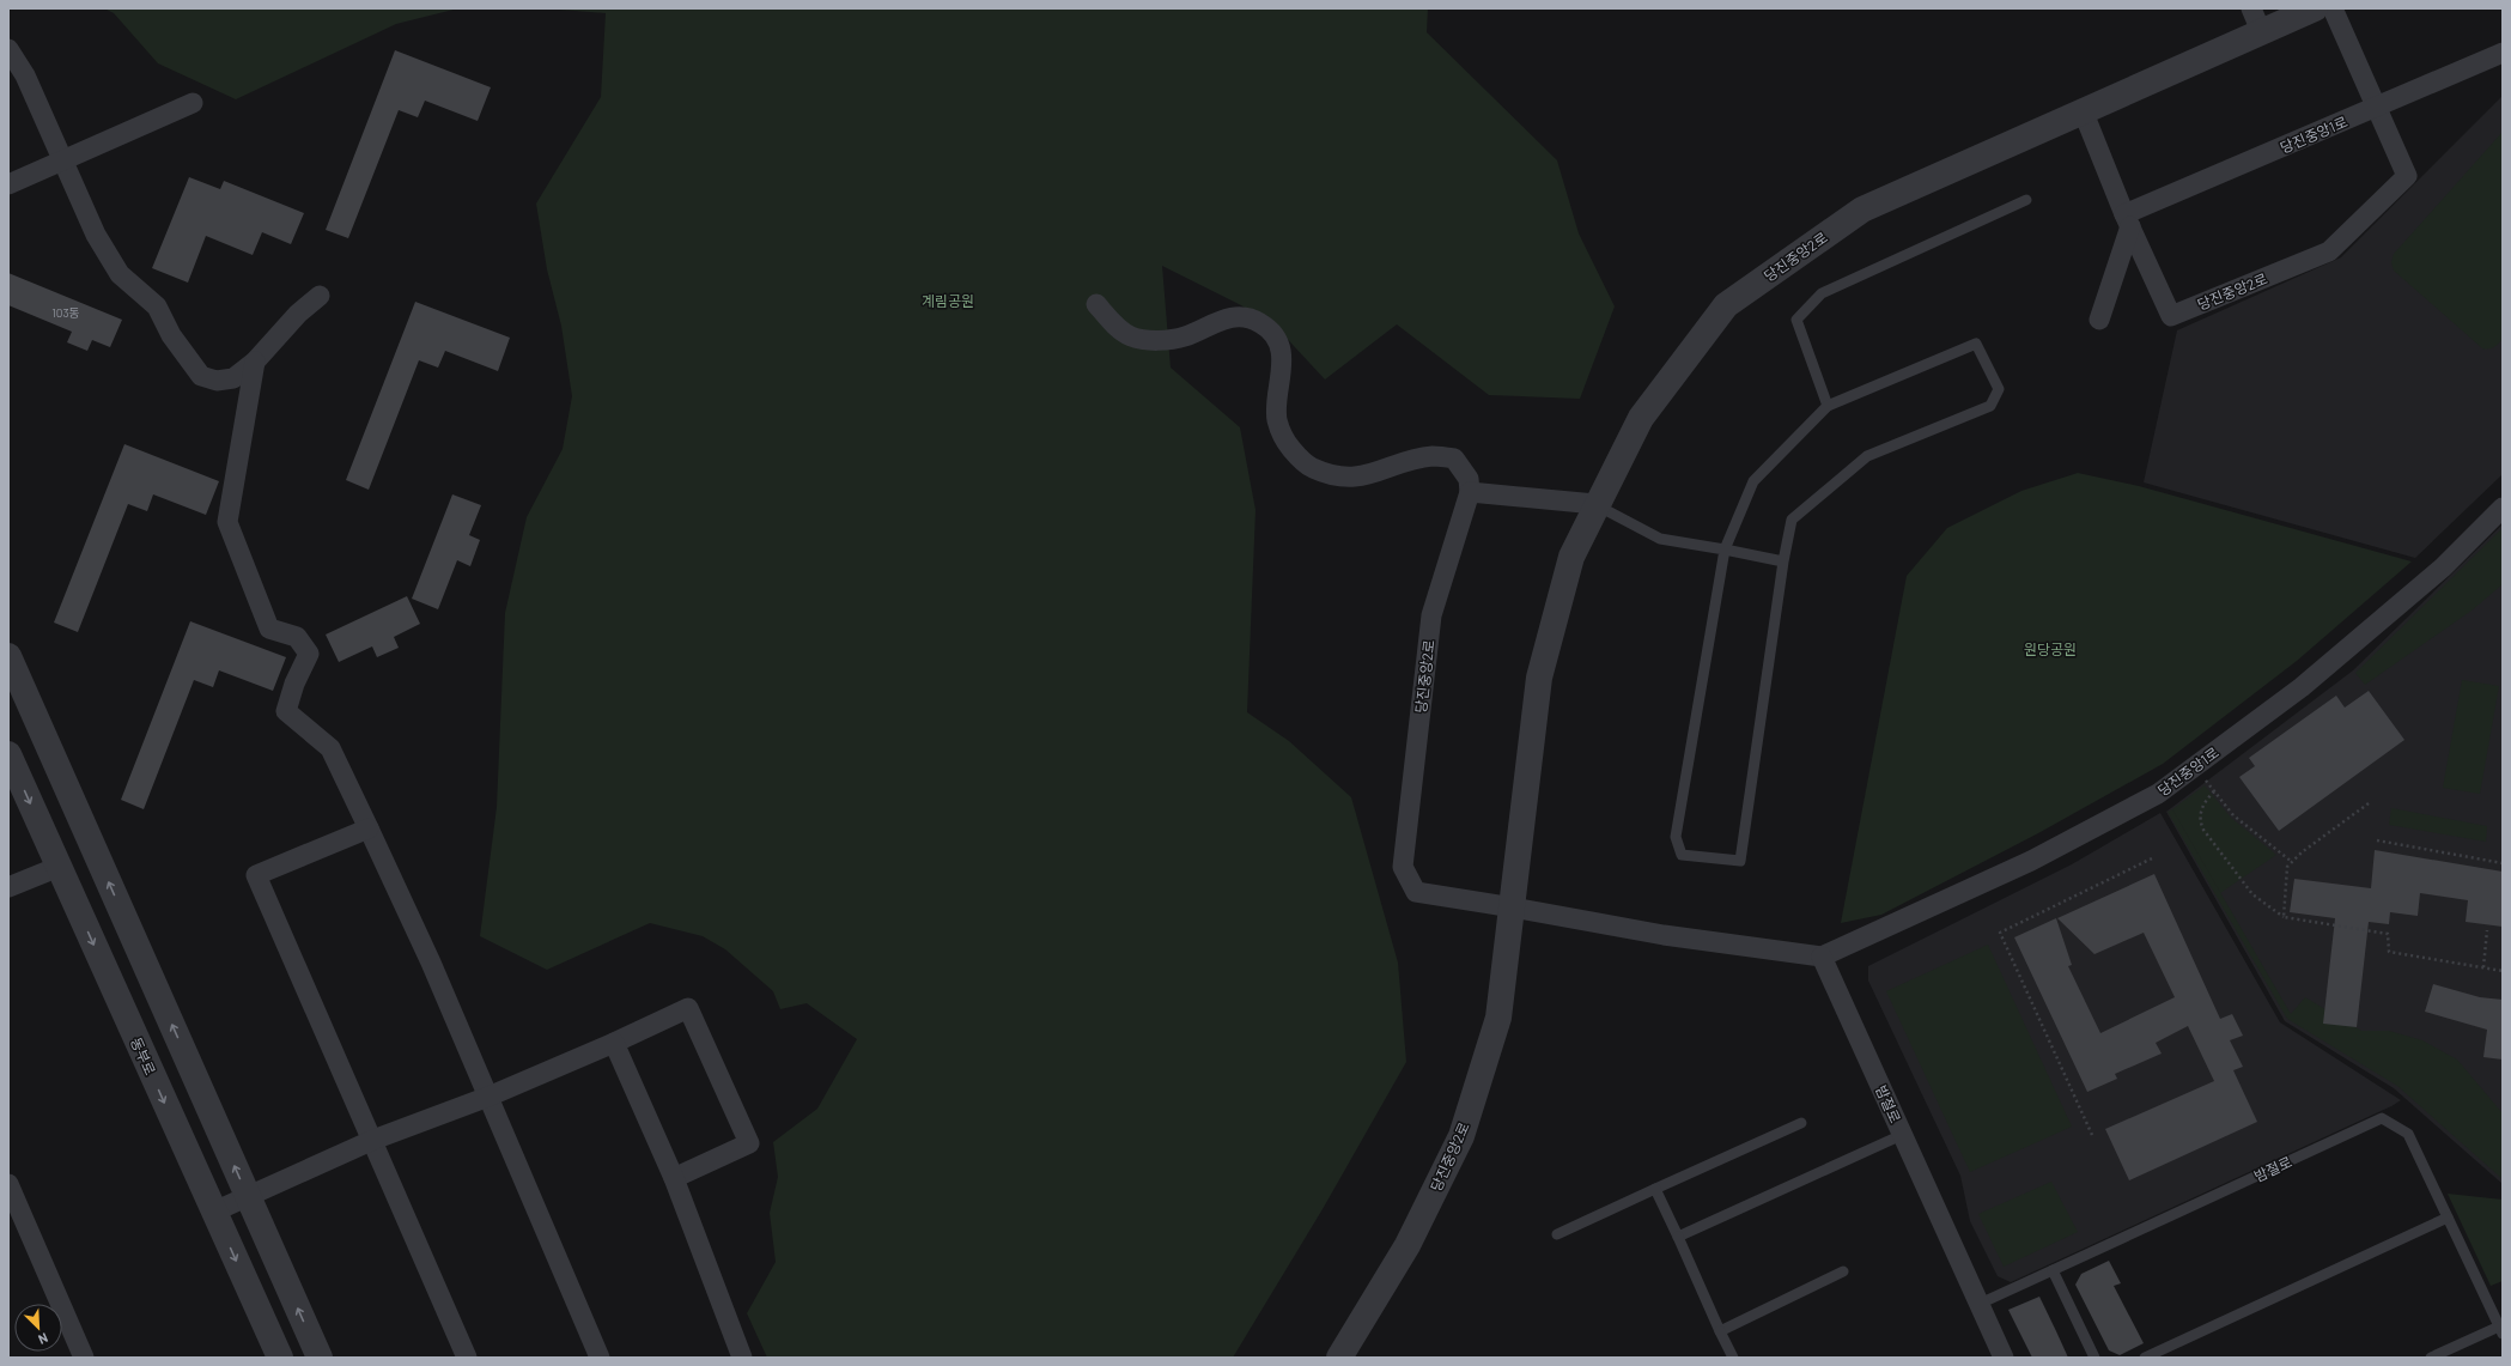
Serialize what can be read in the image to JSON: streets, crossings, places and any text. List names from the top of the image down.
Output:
{
  "streets": {
    "street": [
      "당진중앙1로",
      "당진중앙2로",
      "동부로",
      "밤절로"
    ]
  },
  "crossings": [
    ["당진중앙1로", "당진중앙2로"],
    ["당진중앙1로", "밤절로"]
  ],
  "parks": ["계림공원", "원당공원"],
  "house_numbers": ["103동"],
  "north": "bottom right"
}
